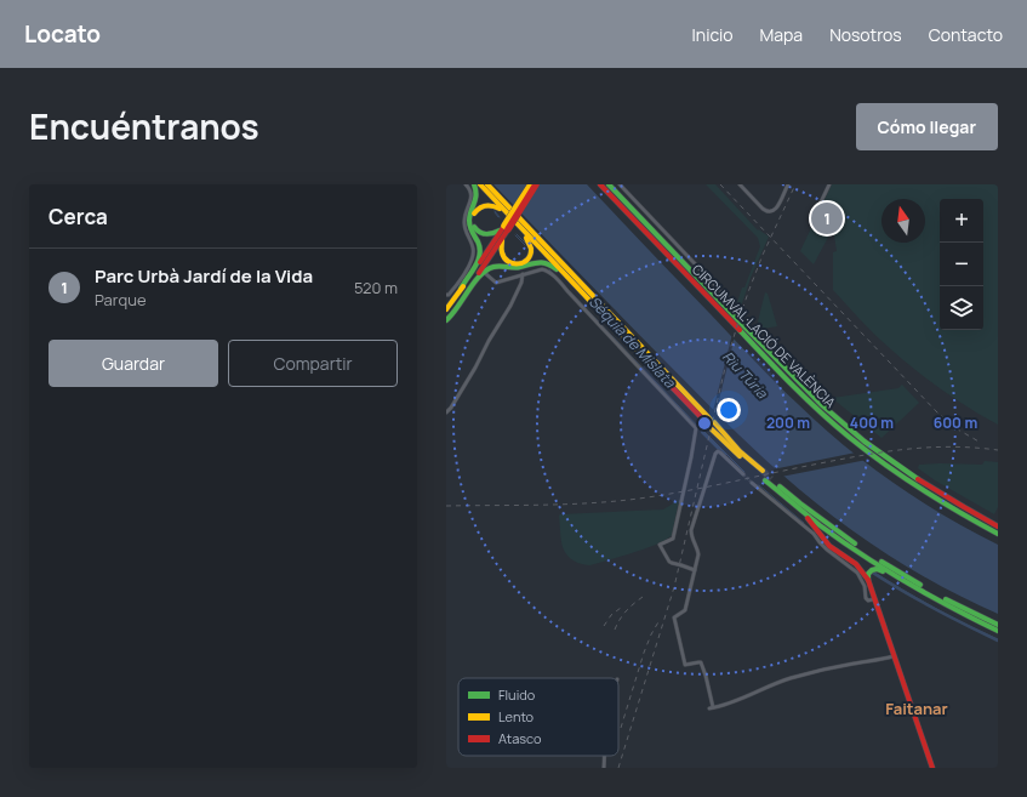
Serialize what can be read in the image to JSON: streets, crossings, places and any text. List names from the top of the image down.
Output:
{
  "streets": {
    "main road": ["CIRCUMVAL·LACIÓ DE VALÈNCIA"]
  },
  "districts": ["Faitanar"],
  "water": ["Séquia de Mislata", "Riu Túria"],
  "legend": ["Fluido", "Lento", "Atasco"],
  "north": "top",
  "page": {
    "header": "Locato",
    "nav": [
      "Inicio",
      "Mapa",
      "Nosotros",
      "Contacto"
    ],
    "title": "Encuéntranos",
    "buttons": [
      "Cómo llegar",
      ["Guardar", "Compartir"]
    ],
    "heading": "Cerca",
    "map_buttons": ["+", "−"],
    "pins": "1",
    "list": [
      {
        "mark": "1",
        "name": "Parc Urbà Jardí de la Vida",
        "note": "Parque",
        "value": "520 m"
      }
    ]
  },
  "rings": ["200 m", "400 m", "600 m"]
}
